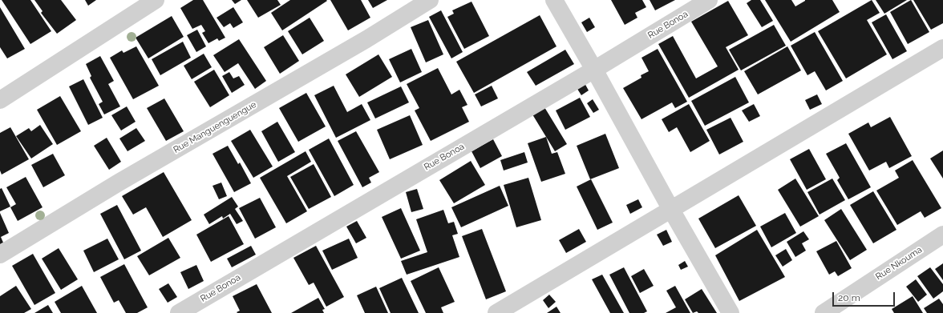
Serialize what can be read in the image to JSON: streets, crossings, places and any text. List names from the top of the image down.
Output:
{
  "streets": {
    "street": ["Rue Bonoa", "Rue Manguenguengue", "Rue Nkouma"]
  },
  "scale_bar": "20 m"
}
